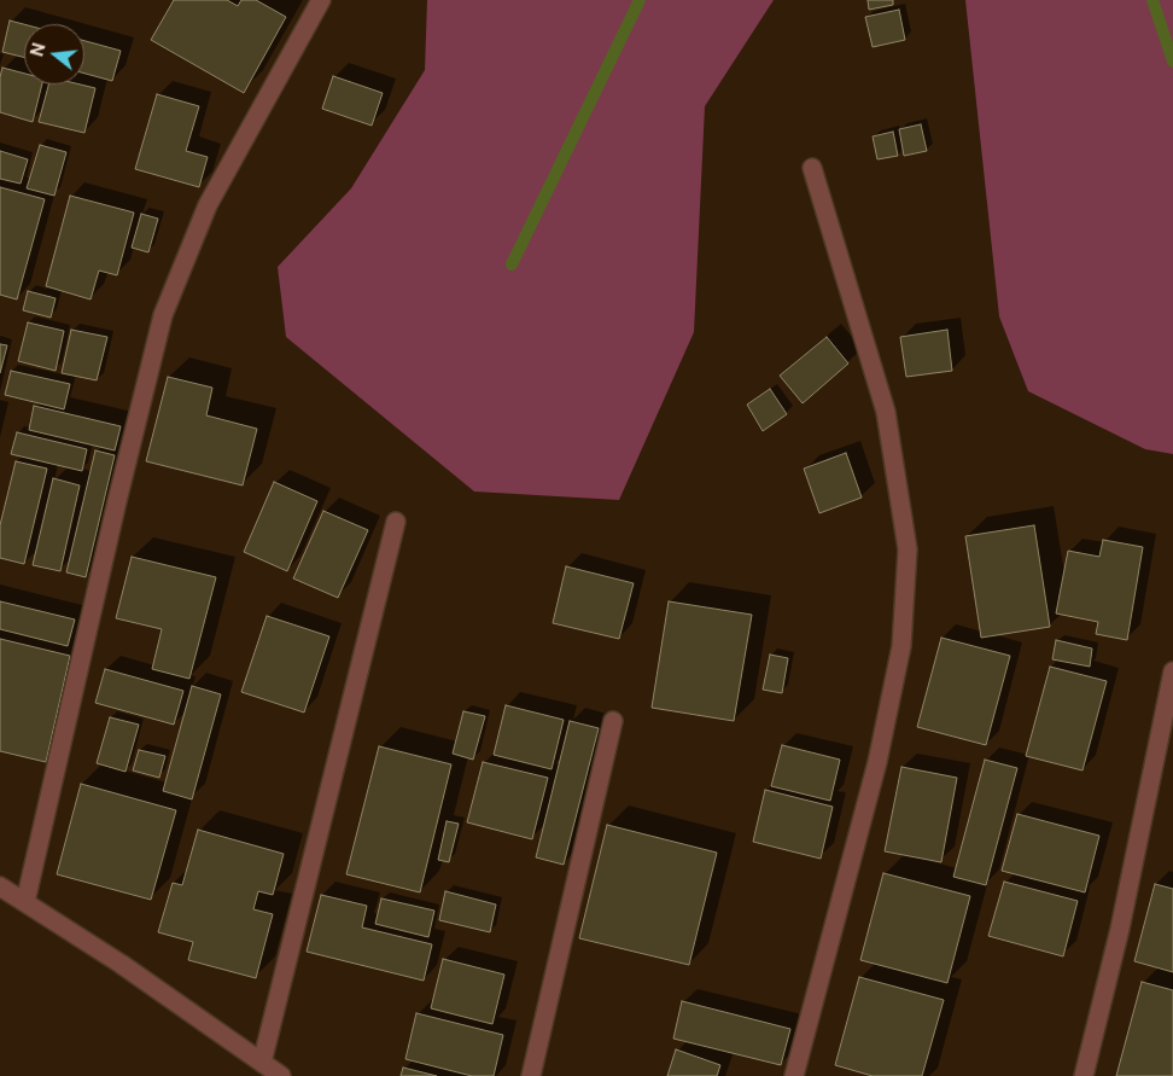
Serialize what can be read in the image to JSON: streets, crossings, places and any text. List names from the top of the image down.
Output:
{
  "north": "left"
}
